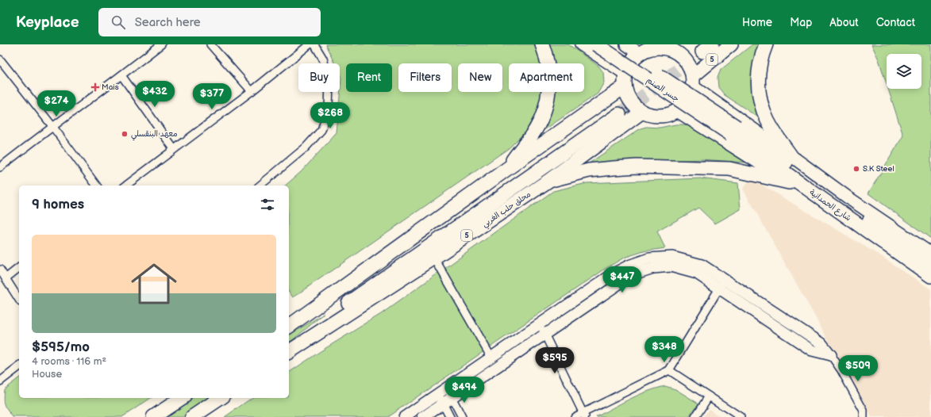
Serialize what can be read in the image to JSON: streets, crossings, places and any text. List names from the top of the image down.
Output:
{
  "streets": {
    "highway": [
      "5",
      "جسر الصنم",
      "شارع الحمدانية",
      "محلق حلب الغربي"
    ]
  },
  "crossings": [
    ["5", "محلق حلب الغربي"],
    ["جسر الصنم", "شارع الحمدانية"]
  ],
  "places": {
    "health": ["Mais"],
    "other": ["معهد البنقسلي", "S.K Steel"]
  },
  "page": {
    "header": "Keyplace",
    "search": "Search here",
    "nav": [
      "Home",
      "Map",
      "About",
      "Contact"
    ],
    "chip": [
      "Buy",
      "Rent",
      "Filters",
      "New",
      "Apartment"
    ],
    "price": [
      "$432",
      "$377",
      "$274",
      "$268",
      "$447",
      "$348",
      "$595",
      "$509",
      "$494"
    ],
    "heading": "9 homes",
    "list": [
      {
        "name": "$595/mo",
        "note": "4 rooms · 116 m² · House"
      }
    ]
  }
}
